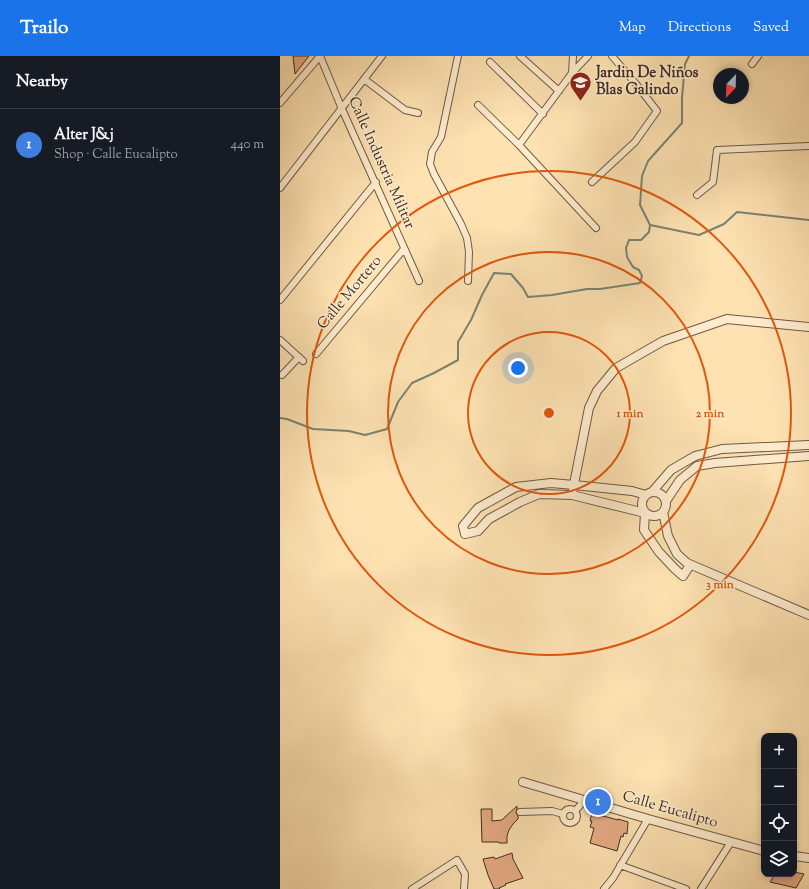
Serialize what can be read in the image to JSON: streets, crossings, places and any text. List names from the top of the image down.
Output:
{
  "streets": {
    "street": ["Calle Industria Militar", "Calle Mortero", "Calle Eucalipto"]
  },
  "crossings": [
    ["Calle Industria Militar", "Calle Mortero"]
  ],
  "places": {
    "school or university": ["Jardin De Niños Blas Galindo"]
  },
  "north": "bottom left",
  "page": {
    "header": "Trailo",
    "nav": ["Map", "Directions", "Saved"],
    "heading": "Nearby",
    "list": [
      {
        "mark": "1",
        "name": "Alter J&j",
        "note": "Shop · Calle Eucalipto",
        "value": "440 m"
      }
    ],
    "map_buttons": ["+", "−"],
    "pins": "1"
  },
  "rings": ["1 min", "2 min", "3 min"]
}
